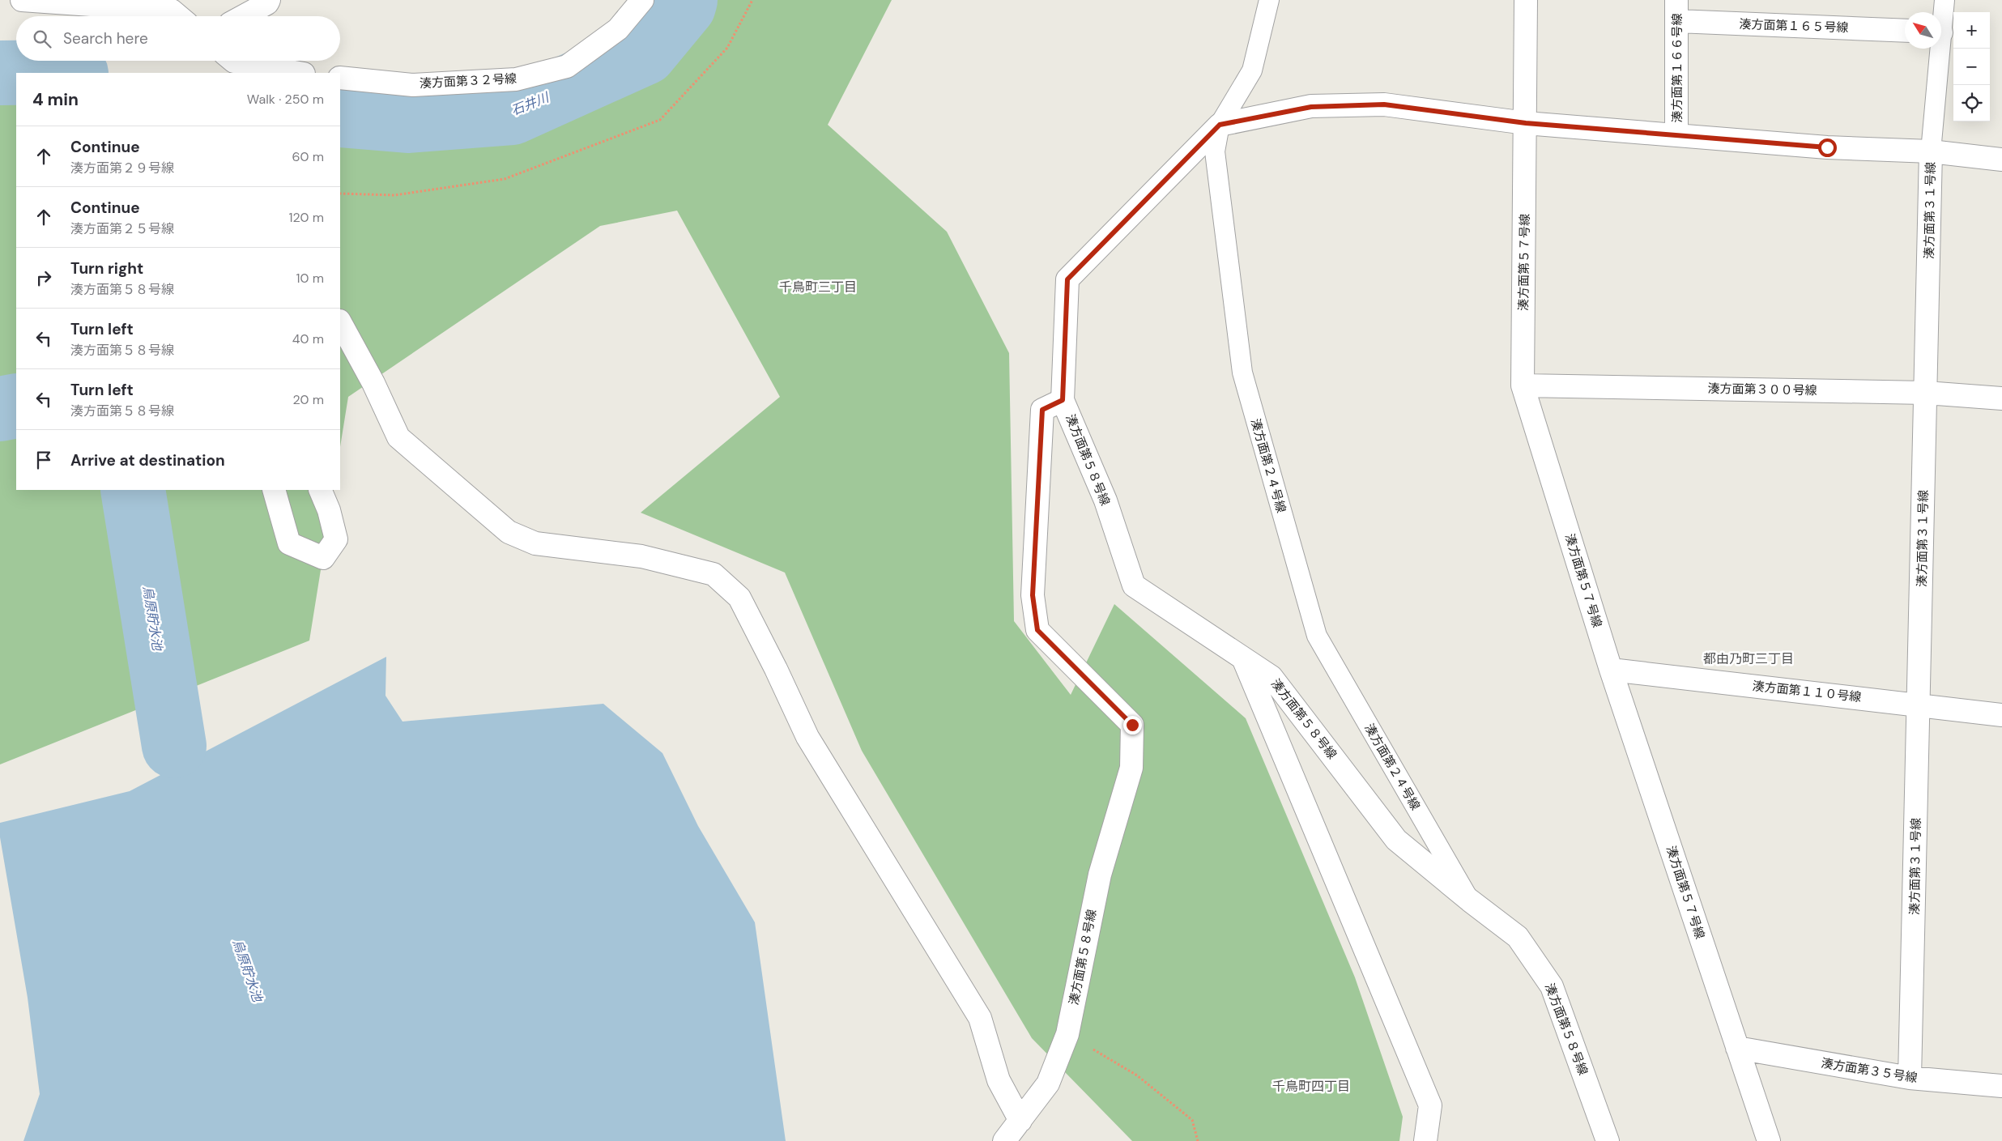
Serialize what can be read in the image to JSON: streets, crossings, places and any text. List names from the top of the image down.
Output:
{
  "streets": {
    "street": [
      "湊方面第１６５号線",
      "湊方面第１６６号線",
      "湊方面第３２号線",
      "湊方面第３１号線",
      "湊方面第５７号線",
      "湊方面第３００号線",
      "湊方面第５８号線",
      "湊方面第１１０号線",
      "湊方面第３５号線"
    ],
    "lane": ["湊方面第２４号線"]
  },
  "crossings": [
    ["湊方面第１６５号線", "湊方面第１６６号線"],
    ["湊方面第３１号線", "湊方面第３００号線"],
    ["湊方面第３１号線", "湊方面第１１０号線"],
    ["湊方面第３１号線", "湊方面第３５号線"],
    ["湊方面第５７号線", "湊方面第３００号線"],
    ["湊方面第５７号線", "湊方面第１１０号線"],
    ["湊方面第５７号線", "湊方面第３５号線"],
    ["湊方面第５８号線", "湊方面第２４号線"]
  ],
  "districts": ["千鳥町三丁目", "都由乃町三丁目", "千鳥町四丁目"],
  "water": ["石井川", "烏原貯水池"],
  "north": "top left",
  "page": {
    "map_buttons": ["+", "−"],
    "search": "Search here",
    "heading": ["4 min", "Walk · 250 m"],
    "list": [
      ["Continue", "湊方面第２９号線", "60 m"],
      ["Continue", "湊方面第２５号線", "120 m"],
      ["Turn right", "湊方面第５８号線", "10 m"],
      ["Turn left", "湊方面第５８号線", "40 m"],
      ["Turn left", "湊方面第５８号線", "20 m"],
      "Arrive at destination"
    ]
  }
}
